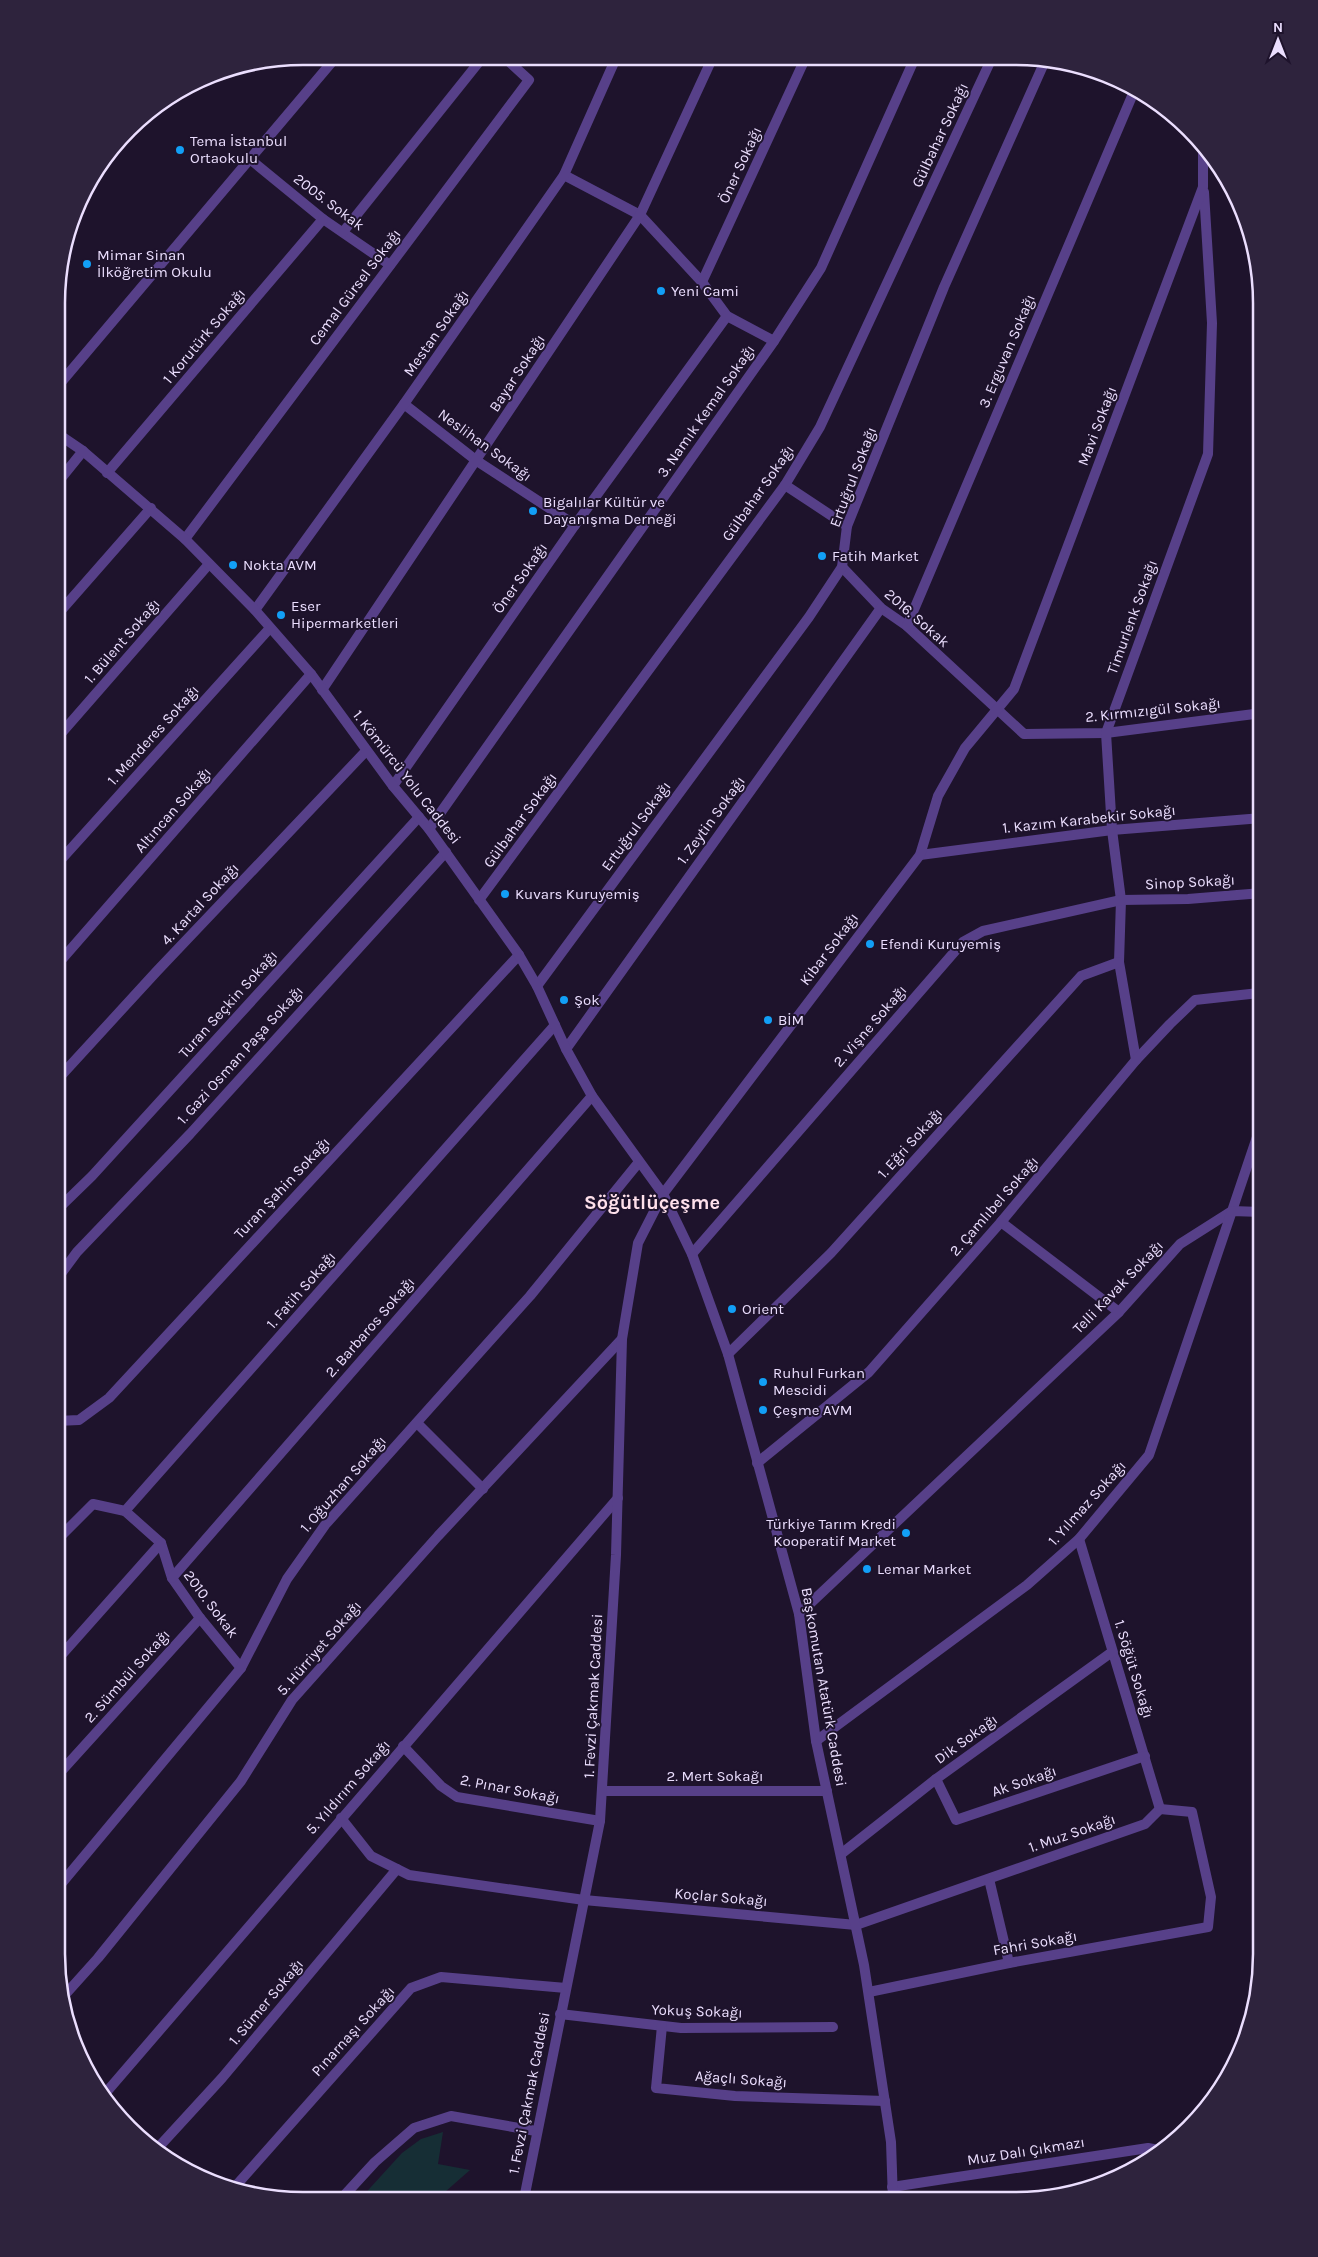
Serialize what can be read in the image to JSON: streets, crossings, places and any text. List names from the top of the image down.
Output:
{
  "streets": {
    "street": [
      "Gülbahar Sokağı",
      "Öner Sokağı",
      "2005. Sokak",
      "Cemal Gürsel Sokağı",
      "Mestan Sokağı",
      "1 Korutürk Sokağı",
      "3. Erguvan Sokağı",
      "Bayar Sokağı",
      "3. Namık Kemal Sokağı",
      "Mavi Sokağı",
      "Neslihan Sokağı",
      "Ertuğrul Sokağı",
      "Timurlenk Sokağı",
      "2016. Sokak",
      "1. Bülent Sokağı",
      "2. Kırmızıgül Sokağı",
      "1. Menderes Sokağı",
      "1. Kömürcü Yolu Caddesi",
      "Altıncan Sokağı",
      "1. Kazım Karabekir Sokağı",
      "1. Zeytin Sokağı",
      "Sinop Sokağı",
      "4. Kartal Sokağı",
      "Kibar Sokağı",
      "Turan Seçkin Sokağı",
      "2. Vişne Sokağı",
      "1. Gazi Osman Paşa Sokağı",
      "1. Eğri Sokağı",
      "Turan Şahin Sokağı",
      "2. Çamlıbel Sokağı",
      "Telli Kavak Sokağı",
      "1. Fatih Sokağı",
      "2. Barbaros Sokağı",
      "1. Oğuzhan Sokağı",
      "1. Yılmaz Sokağı",
      "2010. Sokak",
      "5. Hürriyet Sokağı",
      "1. Söğüt Sokağı",
      "2. Sümbül Sokağı",
      "Başkomutan Atatürk Caddesi",
      "1. Fevzi Çakmak Caddesi",
      "Dik Sokağı",
      "2. Mert Sokağı",
      "Ak Sokağı",
      "5. Yıldırım Sokağı",
      "2. Pınar Sokağı",
      "1. Muz Sokağı",
      "Koçlar Sokağı",
      "Fahri Sokağı",
      "1. Sümer Sokağı",
      "Yokuş Sokağı",
      "Pınarnaşı Sokağı",
      "Ağaçlı Sokağı",
      "Muz Dalı Çıkmazı"
    ]
  },
  "crossings": [
    ["Gülbahar Sokağı", "1. Kömürcü Yolu Caddesi"],
    ["Öner Sokağı", "Neslihan Sokağı"],
    ["Öner Sokağı", "1. Kömürcü Yolu Caddesi"],
    ["2005. Sokak", "Cemal Gürsel Sokağı"],
    ["2005. Sokak", "1 Korutürk Sokağı"],
    ["Cemal Gürsel Sokağı", "1. Kömürcü Yolu Caddesi"],
    ["Mestan Sokağı", "Neslihan Sokağı"],
    ["Mestan Sokağı", "1. Kömürcü Yolu Caddesi"],
    ["1 Korutürk Sokağı", "1. Kömürcü Yolu Caddesi"],
    ["3. Erguvan Sokağı", "2016. Sokak"],
    ["Bayar Sokağı", "Neslihan Sokağı"],
    ["Bayar Sokağı", "1. Kömürcü Yolu Caddesi"],
    ["3. Namık Kemal Sokağı", "1. Kömürcü Yolu Caddesi"],
    ["Mavi Sokağı", "Timurlenk Sokağı"],
    ["Mavi Sokağı", "2016. Sokak"],
    ["Mavi Sokağı", "2. Kırmızıgül Sokağı"],
    ["Mavi Sokağı", "Kibar Sokağı"],
    ["Ertuğrul Sokağı", "2016. Sokak"],
    ["Ertuğrul Sokağı", "1. Kömürcü Yolu Caddesi"],
    ["Timurlenk Sokağı", "2. Kırmızıgül Sokağı"],
    ["Timurlenk Sokağı", "1. Kazım Karabekir Sokağı"],
    ["Timurlenk Sokağı", "Sinop Sokağı"],
    ["Timurlenk Sokağı", "2. Vişne Sokağı"],
    ["Timurlenk Sokağı", "1. Eğri Sokağı"],
    ["Timurlenk Sokağı", "2. Çamlıbel Sokağı"],
    ["2016. Sokak", "2. Kırmızıgül Sokağı"],
    ["2016. Sokak", "1. Zeytin Sokağı"],
    ["2016. Sokak", "Kibar Sokağı"],
    ["1. Bülent Sokağı", "1. Kömürcü Yolu Caddesi"],
    ["2. Kırmızıgül Sokağı", "Kibar Sokağı"],
    ["1. Menderes Sokağı", "1. Kömürcü Yolu Caddesi"],
    ["1. Kömürcü Yolu Caddesi", "Altıncan Sokağı"],
    ["1. Kömürcü Yolu Caddesi", "1. Zeytin Sokağı"],
    ["1. Kömürcü Yolu Caddesi", "4. Kartal Sokağı"],
    ["1. Kömürcü Yolu Caddesi", "Kibar Sokağı"],
    ["1. Kömürcü Yolu Caddesi", "Turan Seçkin Sokağı"],
    ["1. Kömürcü Yolu Caddesi", "1. Gazi Osman Paşa Sokağı"],
    ["1. Kömürcü Yolu Caddesi", "Turan Şahin Sokağı"],
    ["1. Kömürcü Yolu Caddesi", "1. Fatih Sokağı"],
    ["1. Kömürcü Yolu Caddesi", "2. Barbaros Sokağı"],
    ["1. Kömürcü Yolu Caddesi", "1. Oğuzhan Sokağı"],
    ["1. Kömürcü Yolu Caddesi", "Başkomutan Atatürk Caddesi"],
    ["1. Kömürcü Yolu Caddesi", "1. Fevzi Çakmak Caddesi"],
    ["1. Kazım Karabekir Sokağı", "Kibar Sokağı"],
    ["Sinop Sokağı", "2. Vişne Sokağı"],
    ["Kibar Sokağı", "Başkomutan Atatürk Caddesi"],
    ["Kibar Sokağı", "1. Fevzi Çakmak Caddesi"],
    ["2. Vişne Sokağı", "Başkomutan Atatürk Caddesi"],
    ["1. Eğri Sokağı", "Başkomutan Atatürk Caddesi"],
    ["2. Çamlıbel Sokağı", "Başkomutan Atatürk Caddesi"],
    ["Telli Kavak Sokağı", "1. Yılmaz Sokağı"],
    ["Telli Kavak Sokağı", "Başkomutan Atatürk Caddesi"],
    ["2. Barbaros Sokağı", "2010. Sokak"],
    ["1. Oğuzhan Sokağı", "2010. Sokak"],
    ["1. Yılmaz Sokağı", "1. Söğüt Sokağı"],
    ["1. Yılmaz Sokağı", "Başkomutan Atatürk Caddesi"],
    ["2010. Sokak", "2. Sümbül Sokağı"],
    ["5. Hürriyet Sokağı", "1. Fevzi Çakmak Caddesi"],
    ["1. Söğüt Sokağı", "Dik Sokağı"],
    ["1. Söğüt Sokağı", "Ak Sokağı"],
    ["1. Söğüt Sokağı", "1. Muz Sokağı"],
    ["1. Söğüt Sokağı", "Fahri Sokağı"],
    ["Başkomutan Atatürk Caddesi", "1. Fevzi Çakmak Caddesi"],
    ["Başkomutan Atatürk Caddesi", "Dik Sokağı"],
    ["Başkomutan Atatürk Caddesi", "2. Mert Sokağı"],
    ["Başkomutan Atatürk Caddesi", "1. Muz Sokağı"],
    ["Başkomutan Atatürk Caddesi", "Koçlar Sokağı"],
    ["Başkomutan Atatürk Caddesi", "Fahri Sokağı"],
    ["Başkomutan Atatürk Caddesi", "Ağaçlı Sokağı"],
    ["Başkomutan Atatürk Caddesi", "Muz Dalı Çıkmazı"],
    ["1. Fevzi Çakmak Caddesi", "2. Mert Sokağı"],
    ["1. Fevzi Çakmak Caddesi", "5. Yıldırım Sokağı"],
    ["1. Fevzi Çakmak Caddesi", "2. Pınar Sokağı"],
    ["1. Fevzi Çakmak Caddesi", "Koçlar Sokağı"],
    ["1. Fevzi Çakmak Caddesi", "Yokuş Sokağı"],
    ["1. Fevzi Çakmak Caddesi", "Pınarnaşı Sokağı"],
    ["Dik Sokağı", "Ak Sokağı"],
    ["5. Yıldırım Sokağı", "2. Pınar Sokağı"],
    ["1. Muz Sokağı", "Koçlar Sokağı"],
    ["1. Muz Sokağı", "Fahri Sokağı"],
    ["Yokuş Sokağı", "Ağaçlı Sokağı"]
  ],
  "districts": ["Söğütlüçeşme"],
  "places": [
    "Tema İstanbul Ortaokulu",
    "Mimar Sinan İlköğretim Okulu",
    "Yeni Cami",
    "Bigalılar Kültür ve Dayanışma Derneği",
    "Fatih Market",
    "Nokta AVM",
    "Eser Hipermarketleri",
    "Kuvars Kuruyemiş",
    "Efendi Kuruyemiş",
    "Şok",
    "BİM",
    "Orient",
    "Ruhul Furkan Mescidi",
    "Çeşme AVM",
    "Türkiye Tarım Kredi Kooperatif Market",
    "Lemar Market"
  ],
  "north": "top"
}
